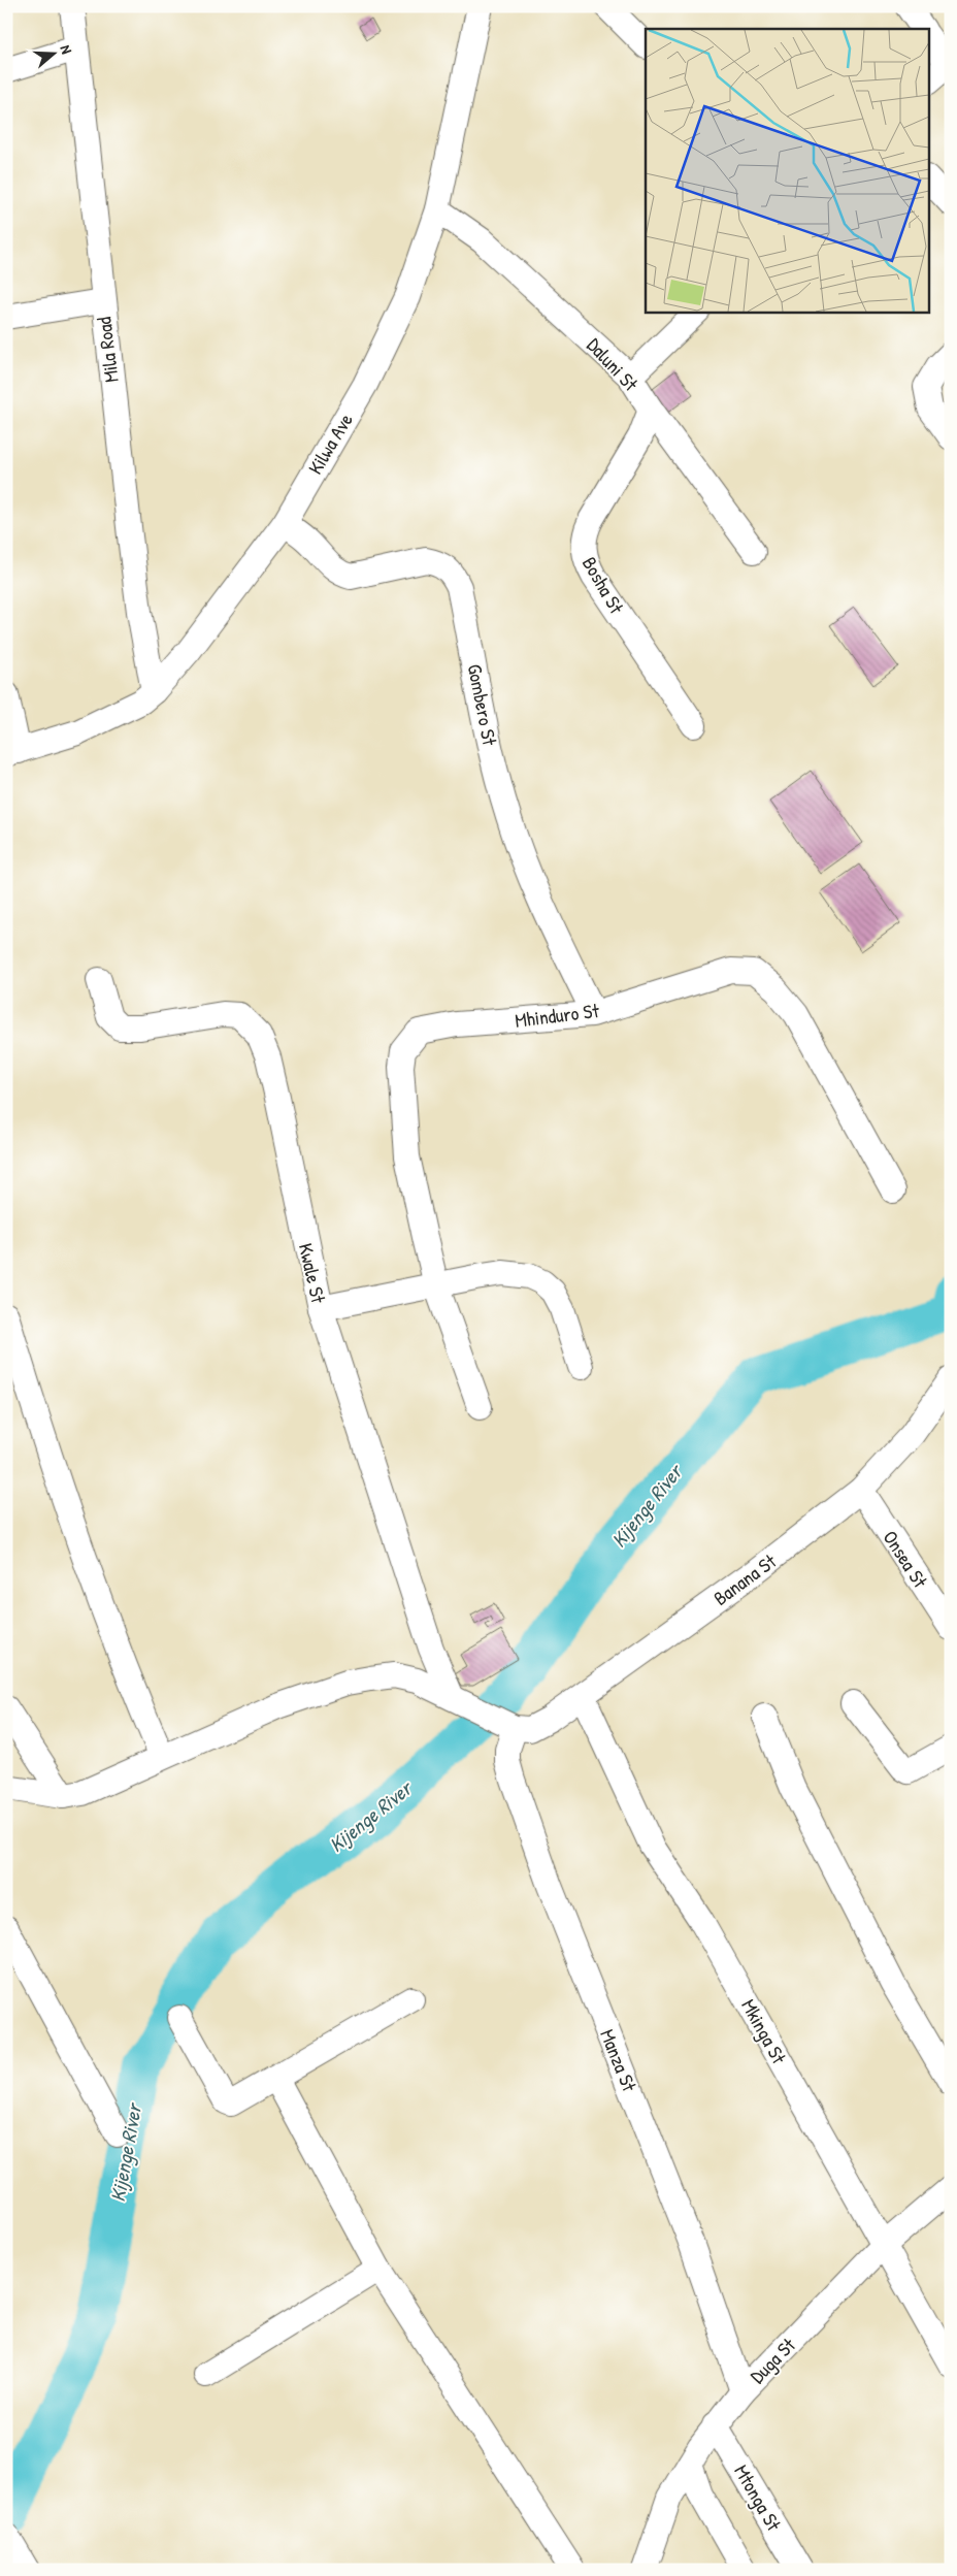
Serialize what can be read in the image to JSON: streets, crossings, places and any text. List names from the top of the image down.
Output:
{
  "streets": {
    "street": [
      "Mila Road",
      "Daluni St",
      "Kilwa Ave",
      "Bosha St",
      "Gombero St",
      "Mhinduro St",
      "Kwale St",
      "Onsea St",
      "Banana St",
      "Mkinga St",
      "Manza St",
      "Duga St",
      "Mtonga St"
    ]
  },
  "crossings": [
    ["Mila Road", "Kilwa Ave"],
    ["Daluni St", "Kilwa Ave"],
    ["Daluni St", "Bosha St"],
    ["Kilwa Ave", "Gombero St"],
    ["Gombero St", "Mhinduro St"],
    ["Onsea St", "Banana St"],
    ["Banana St", "Mkinga St"],
    ["Banana St", "Manza St"],
    ["Mkinga St", "Duga St"],
    ["Manza St", "Duga St"],
    ["Duga St", "Mtonga St"]
  ],
  "water": ["Kijenge River"],
  "north": "right"
}
